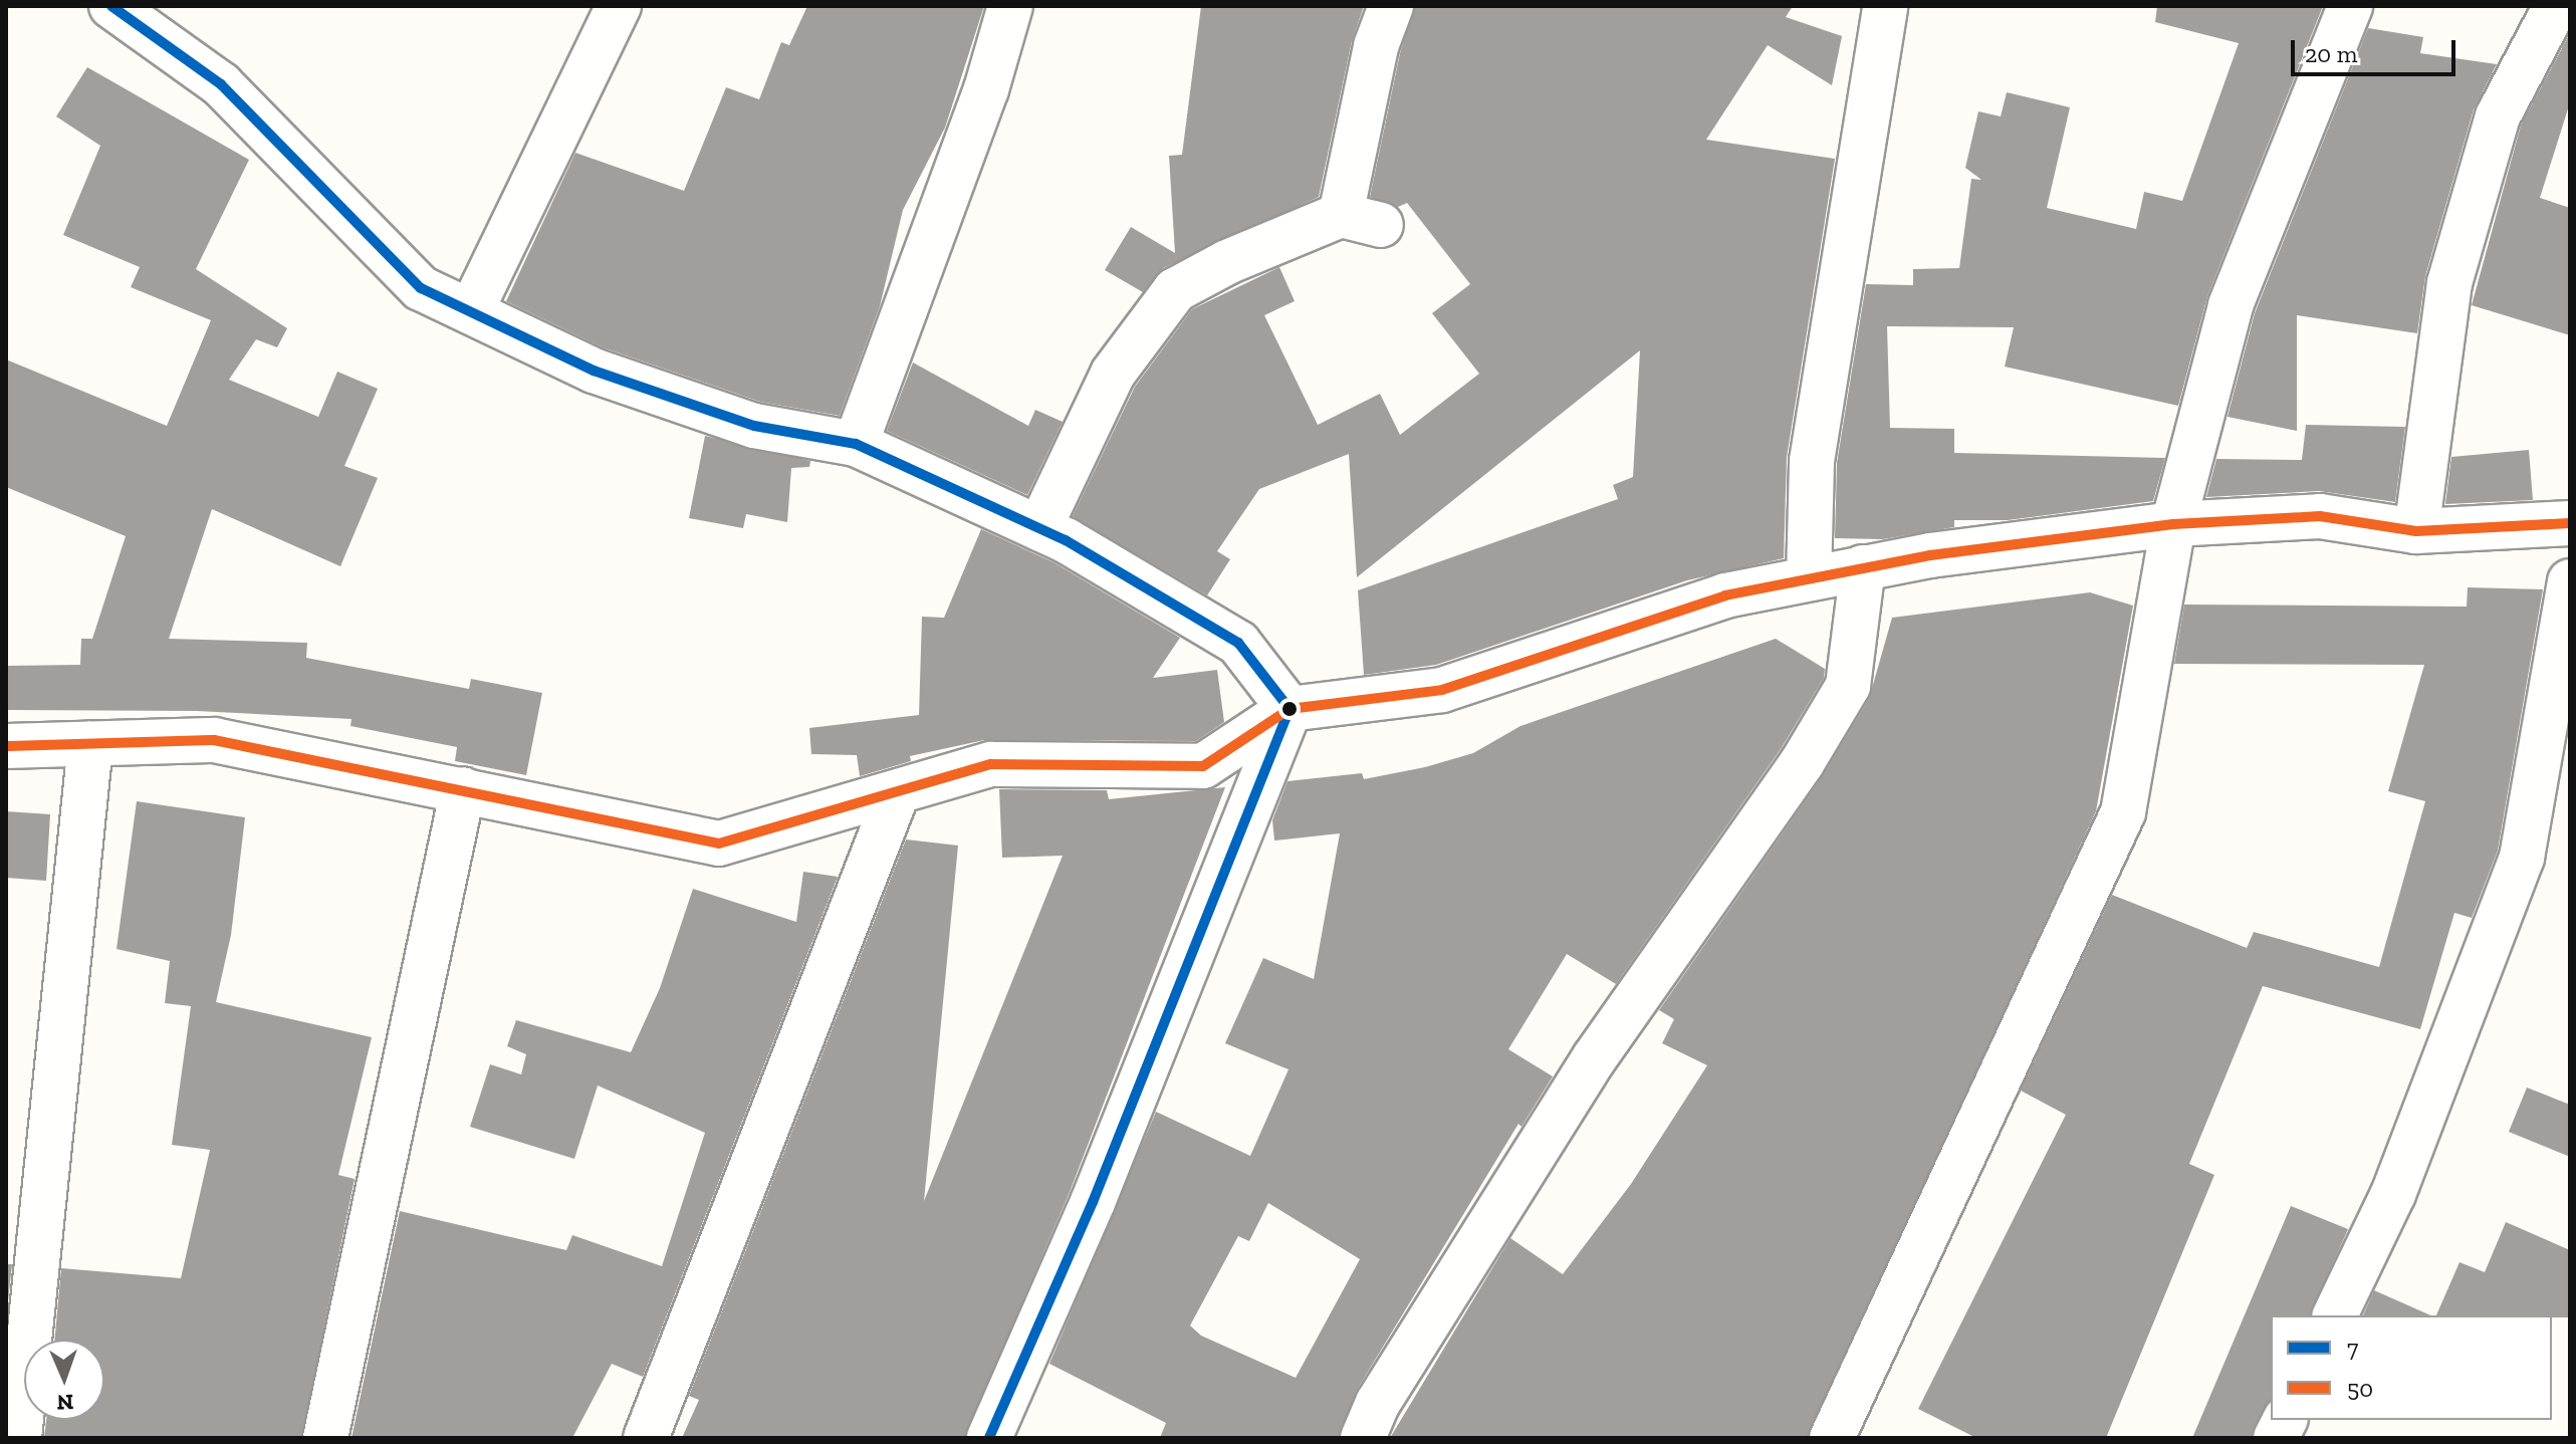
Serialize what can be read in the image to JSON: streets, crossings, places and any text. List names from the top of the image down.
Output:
{
  "lines": ["transit line 7", "transit line 50"],
  "legend": ["7", "50"],
  "scale_bar": "20 m",
  "north": "bottom"
}
